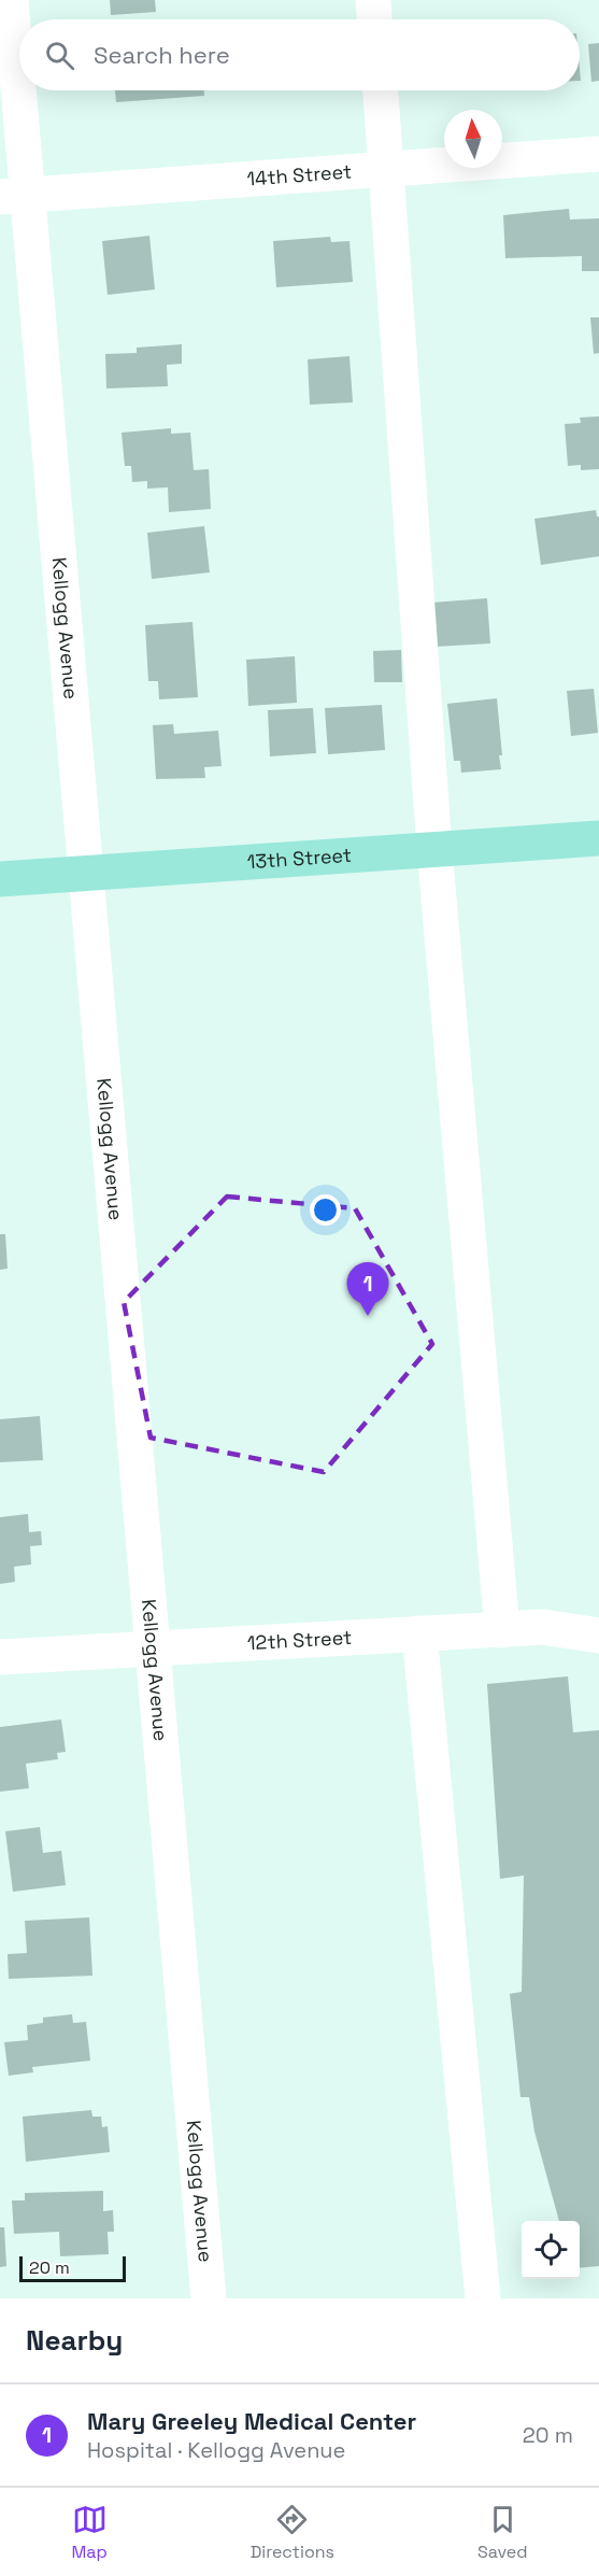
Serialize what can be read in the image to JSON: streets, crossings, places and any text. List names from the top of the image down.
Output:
{
  "streets": {
    "main road": ["13th Street"],
    "street": ["14th Street", "Kellogg Avenue", "12th Street"]
  },
  "crossings": [
    ["14th Street", "Kellogg Avenue"],
    ["Kellogg Avenue", "13th Street"],
    ["Kellogg Avenue", "12th Street"]
  ],
  "scale_bar": "20 m",
  "north": "top",
  "page": {
    "search": "Search here",
    "pins": "1",
    "scale": "20 m",
    "heading": "Nearby",
    "list": [
      {
        "mark": "1",
        "name": "Mary Greeley Medical Center",
        "note": "Hospital · Kellogg Avenue",
        "value": "20 m"
      }
    ],
    "nav": ["Map", "Directions", "Saved"]
  }
}
